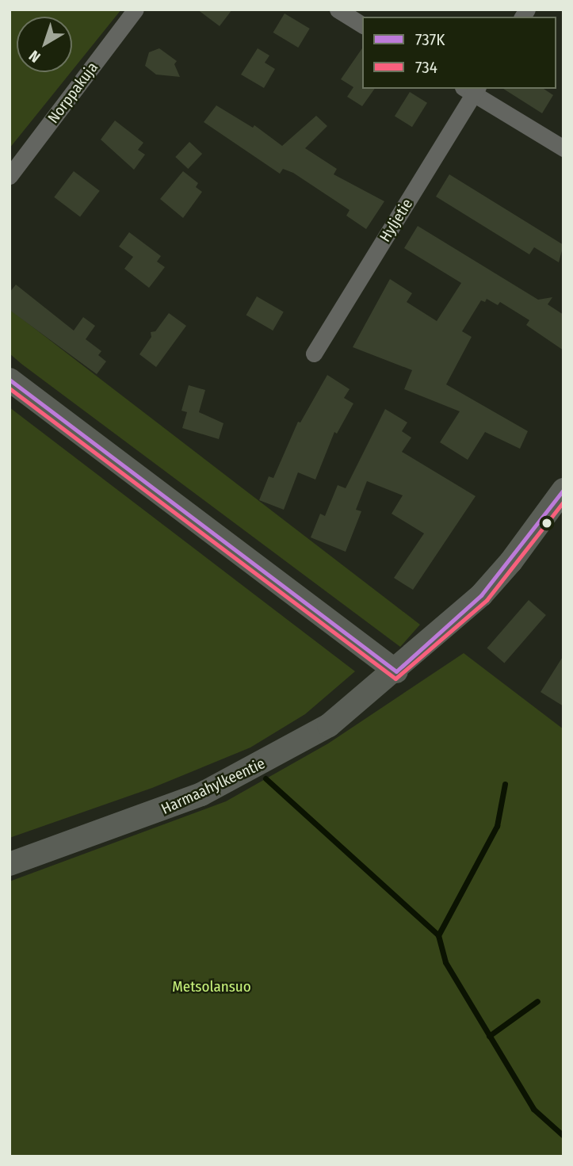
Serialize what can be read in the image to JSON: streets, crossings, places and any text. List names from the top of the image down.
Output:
{
  "streets": {
    "street": ["Norppakuja", "Hyljetie", "Harmaahylkeentie"]
  },
  "parks": ["Metsolansuo"],
  "lines": ["transit line 737K", "transit line 734"],
  "legend": ["737K", "734"],
  "north": "bottom left"
}
